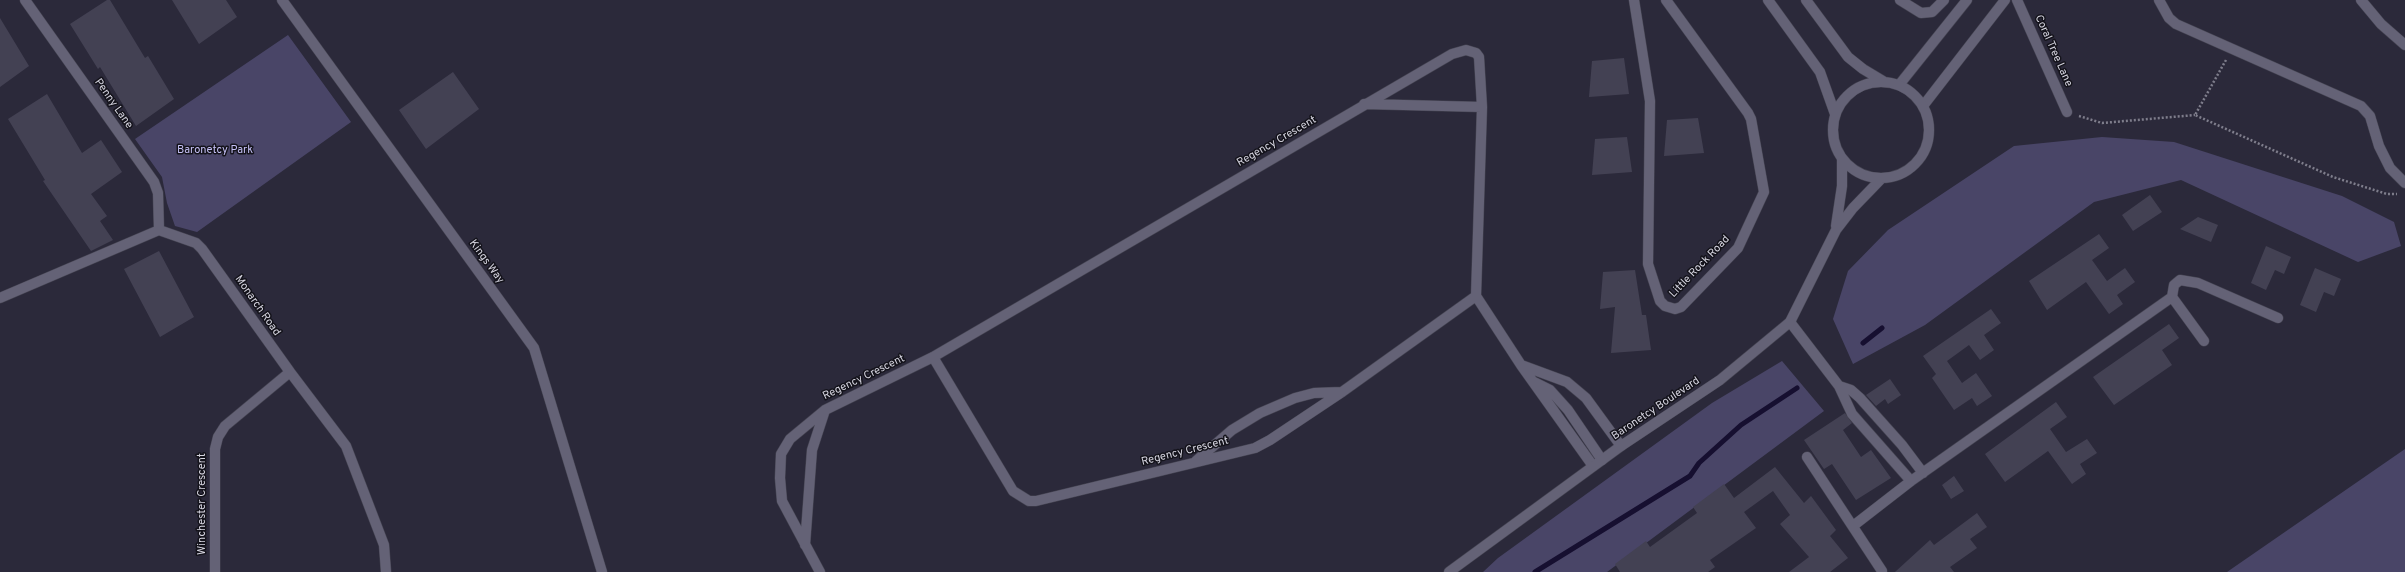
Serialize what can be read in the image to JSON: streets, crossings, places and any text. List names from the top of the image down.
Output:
{
  "streets": {
    "street": [
      "Coral Tree Lane",
      "Penny Lane",
      "Regency Crescent",
      "Kings Way",
      "Little Rock Road",
      "Monarch Road",
      "Baronetcy Boulevard",
      "Winchester Crescent"
    ]
  },
  "crossings": [
    ["Penny Lane", "Monarch Road"],
    ["Monarch Road", "Winchester Crescent"]
  ],
  "parks": ["Baronetcy Park"]
}
